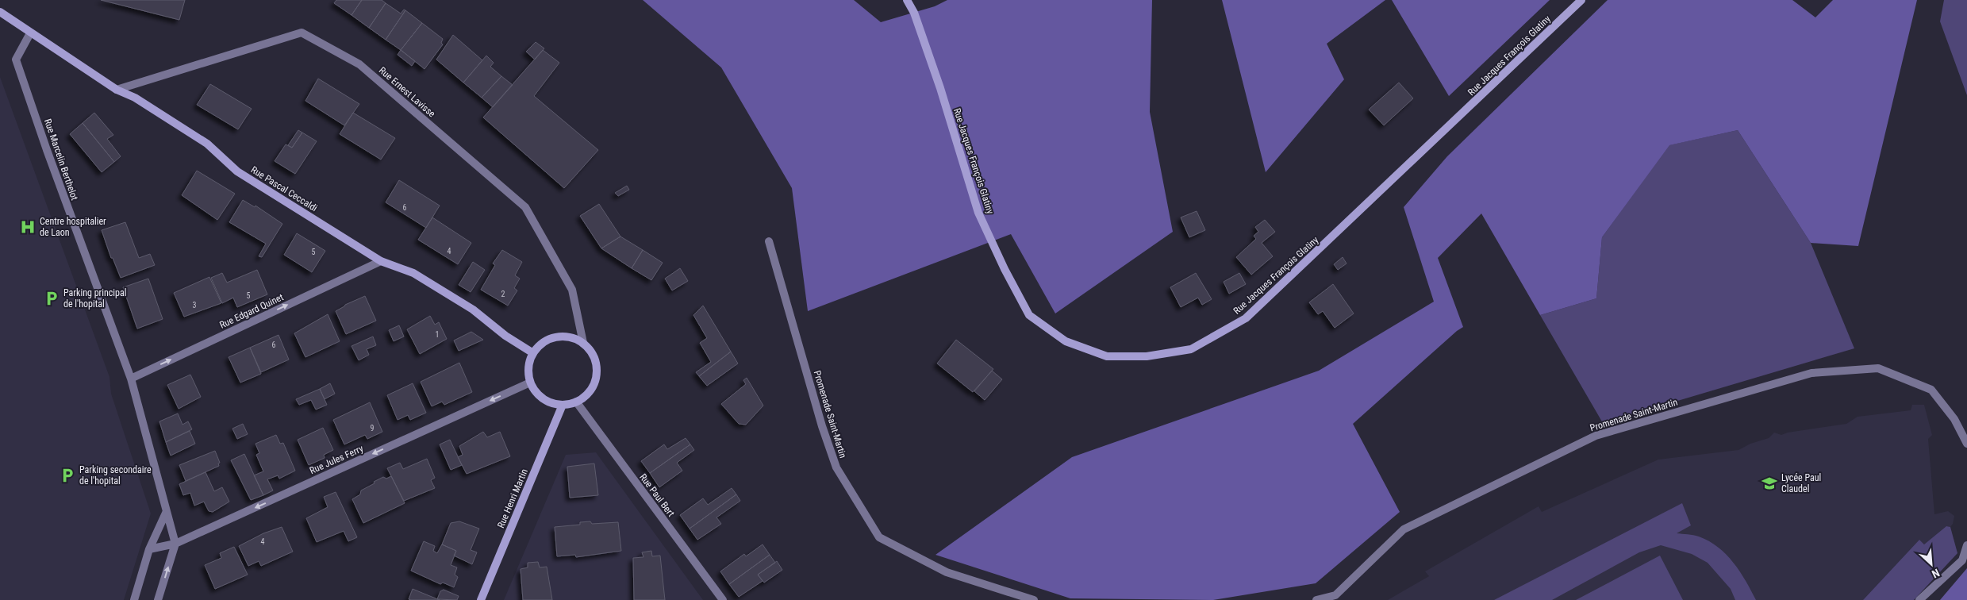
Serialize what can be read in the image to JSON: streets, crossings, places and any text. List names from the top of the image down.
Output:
{
  "streets": {
    "street": [
      "Rue Jacques François Glatiny",
      "Rue Ernest Lavisse",
      "Rue Marcelin Berthelot",
      "Rue Pascal Ceccaldi",
      "Rue Edgard Quinet",
      "Promenade Saint-Martin",
      "Rue Jules Ferry",
      "Rue Paul Bert",
      "Rue Henri Martin"
    ]
  },
  "crossings": [
    ["Rue Ernest Lavisse", "Rue Pascal Ceccaldi"],
    ["Rue Ernest Lavisse", "Rue Jules Ferry"],
    ["Rue Ernest Lavisse", "Rue Paul Bert"],
    ["Rue Ernest Lavisse", "Rue Henri Martin"],
    ["Rue Marcelin Berthelot", "Rue Pascal Ceccaldi"],
    ["Rue Marcelin Berthelot", "Rue Edgard Quinet"],
    ["Rue Marcelin Berthelot", "Rue Jules Ferry"],
    ["Rue Pascal Ceccaldi", "Rue Edgard Quinet"],
    ["Rue Pascal Ceccaldi", "Rue Jules Ferry"],
    ["Rue Pascal Ceccaldi", "Rue Paul Bert"],
    ["Rue Pascal Ceccaldi", "Rue Henri Martin"],
    ["Rue Jules Ferry", "Rue Paul Bert"],
    ["Rue Jules Ferry", "Rue Henri Martin"],
    ["Rue Paul Bert", "Rue Henri Martin"]
  ],
  "one_way": ["Rue Edgard Quinet", "Rue Jules Ferry"],
  "places": {
    "hospital": ["Centre hospitalier de Laon"],
    "parking": ["Parking principal de l'hopital", "Parking secondaire de l'hopital"],
    "school or university": ["Lycée Paul Claudel"]
  },
  "house_numbers": [
    "6",
    "4",
    "5",
    "2",
    "5",
    "3",
    "1",
    "6",
    "9",
    "4"
  ],
  "north": "bottom right"
}
